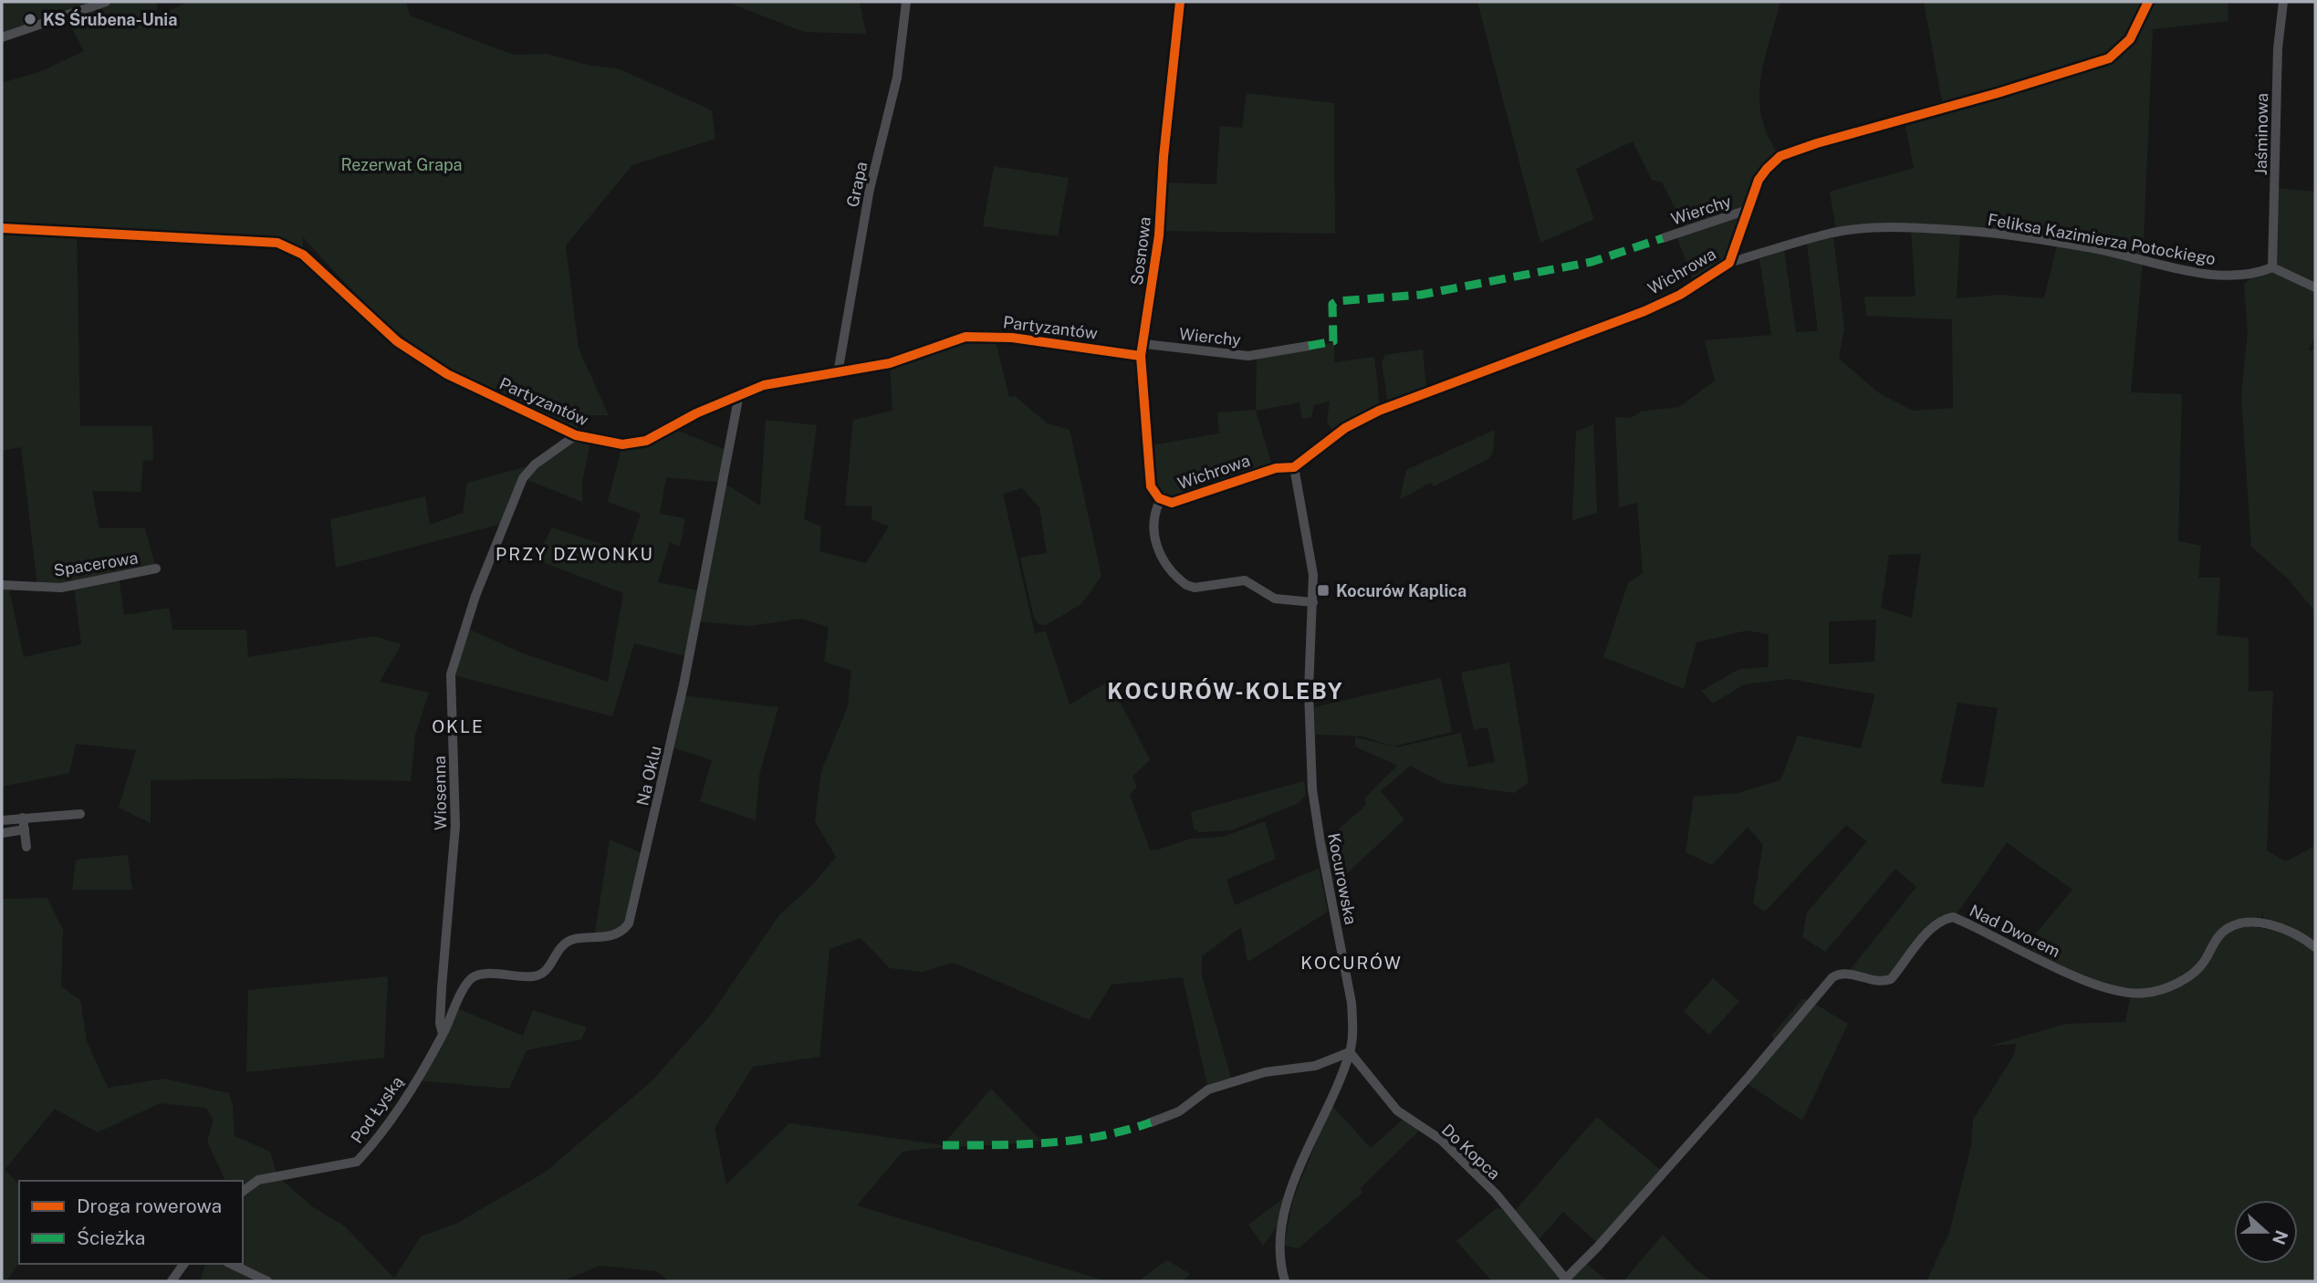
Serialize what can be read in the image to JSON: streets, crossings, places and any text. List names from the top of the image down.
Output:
{
  "streets": {
    "street": [
      "Jaśminowa",
      "Grapa",
      "Wierchy",
      "Feliksa Kazimierza Potockiego",
      "Sosnowa",
      "Wichrowa",
      "Partyzantów",
      "Spacerowa",
      "Na Oklu",
      "Wiosenna",
      "Kocurowska",
      "Nad Dworem",
      "Pod Łyską",
      "Do Kopca"
    ]
  },
  "crossings": [
    ["Jaśminowa", "Feliksa Kazimierza Potockiego"],
    ["Grapa", "Partyzantów"],
    ["Wierchy", "Sosnowa"],
    ["Wierchy", "Wichrowa"],
    ["Feliksa Kazimierza Potockiego", "Wichrowa"],
    ["Sosnowa", "Wichrowa"],
    ["Sosnowa", "Partyzantów"],
    ["Wichrowa", "Kocurowska"],
    ["Partyzantów", "Na Oklu"],
    ["Partyzantów", "Wiosenna"],
    ["Na Oklu", "Wiosenna"],
    ["Na Oklu", "Pod Łyską"],
    ["Wiosenna", "Pod Łyską"],
    ["Kocurowska", "Do Kopca"],
    ["Nad Dworem", "Do Kopca"]
  ],
  "districts": [
    "PRZY DZWONKU",
    "KOCURÓW-KOLEBY",
    "OKLE",
    "KOCURÓW"
  ],
  "parks": ["Rezerwat Grapa"],
  "places": {
    "other": ["KS Śrubena-Unia"],
    "transit": ["Kocurów Kaplica"]
  },
  "legend": ["Droga rowerowa", "Ścieżka"],
  "north": "right"
}
